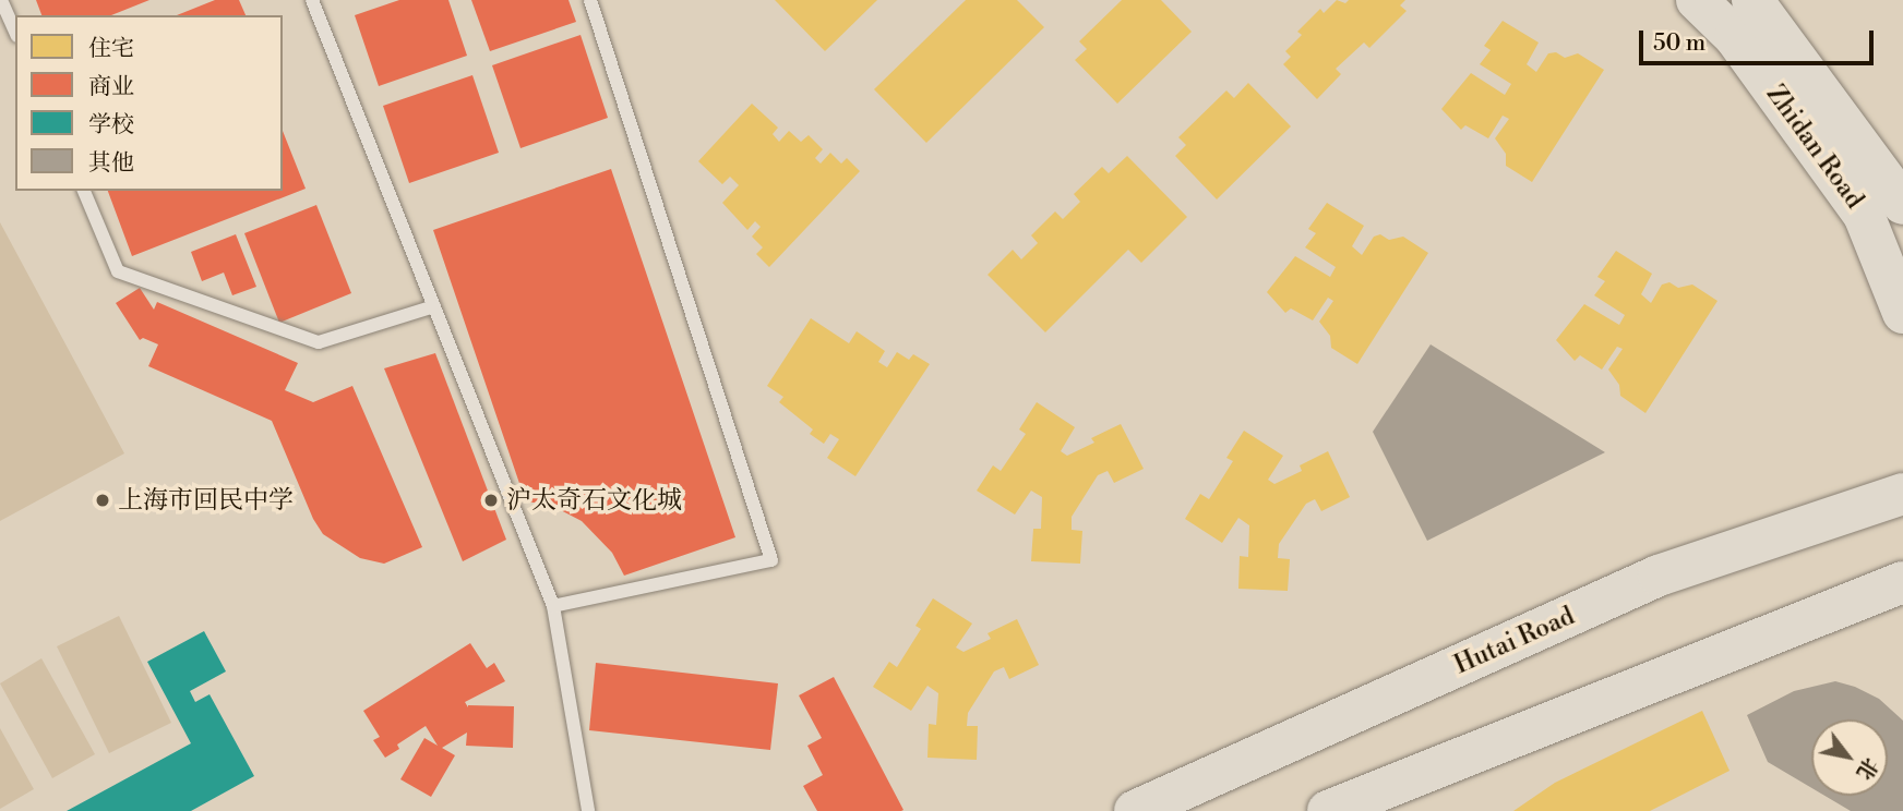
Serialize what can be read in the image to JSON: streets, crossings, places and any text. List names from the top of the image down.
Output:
{
  "streets": {
    "main road": ["Zhidan Road", "Hutai Road"]
  },
  "places": ["上海市回民中学", "沪太奇石文化城"],
  "legend": [
    "住宅",
    "商业",
    "学校",
    "其他"
  ],
  "scale_bar": "50 m",
  "north": "bottom right"
}
